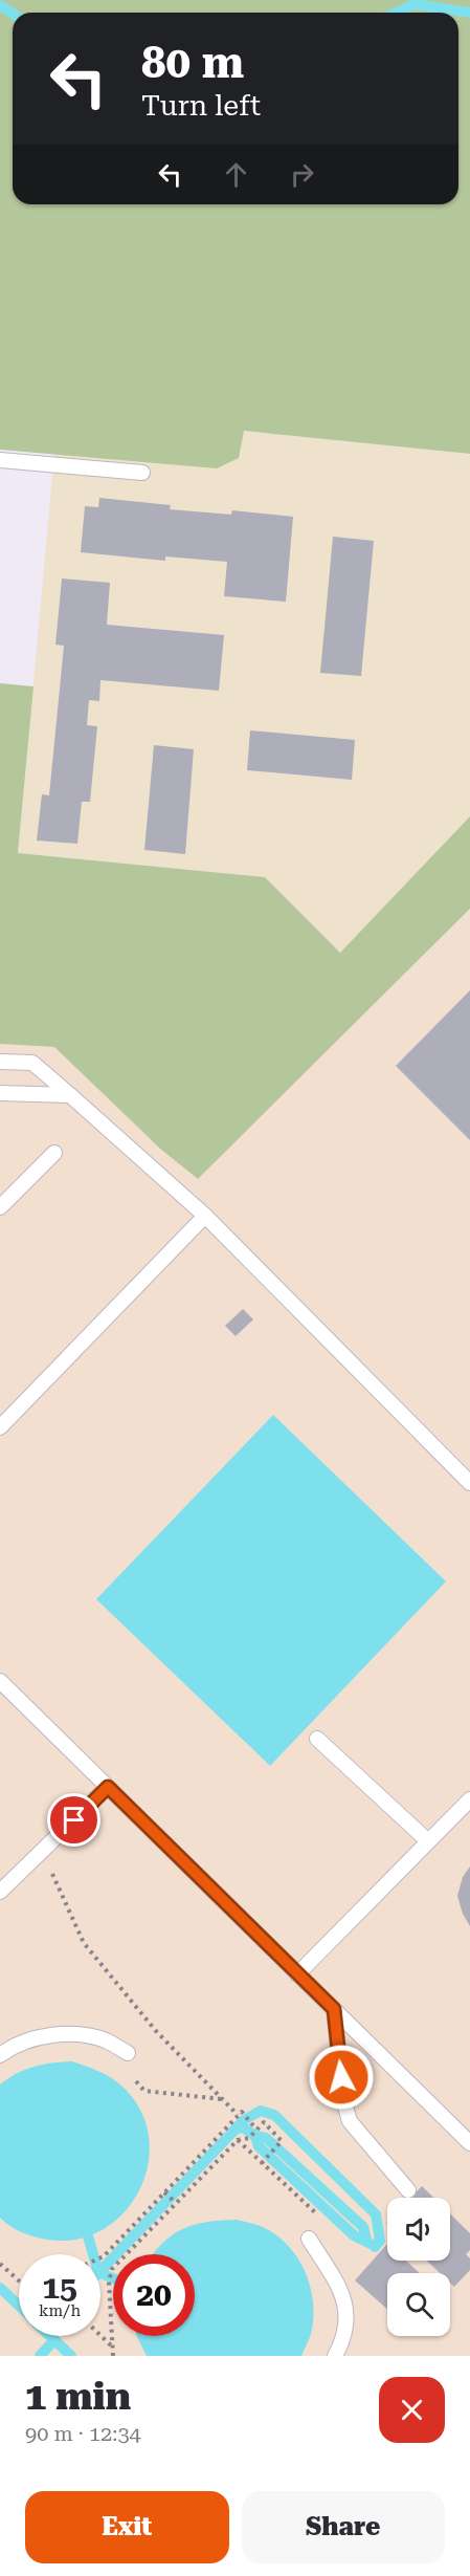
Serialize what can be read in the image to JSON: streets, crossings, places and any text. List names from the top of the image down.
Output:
{
  "page": {
    "turn": ["80 m", "Turn left"],
    "speed": "15 km/h",
    "limit": "20",
    "heading": ["1 min", "90 m · 12:34"],
    "buttons": ["Exit", "Share"]
  }
}
